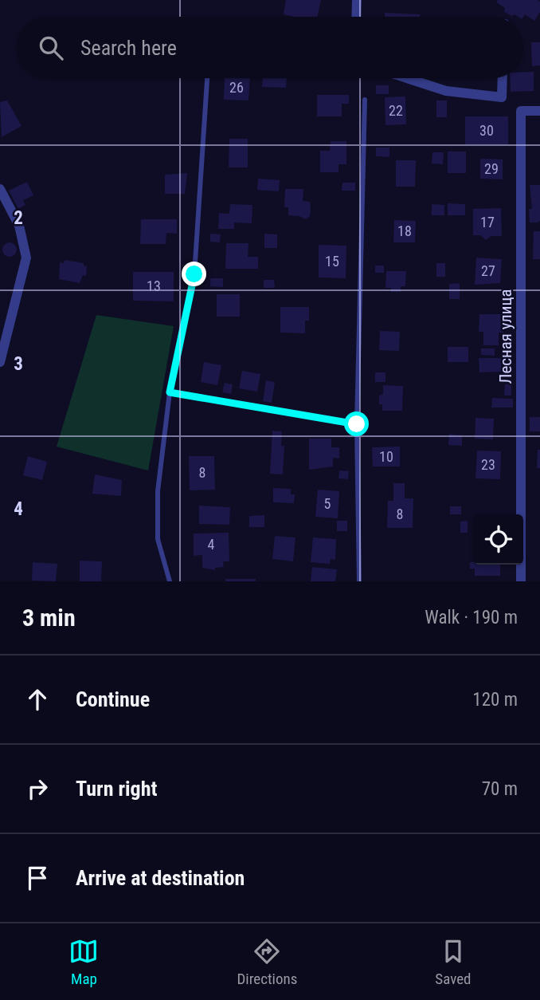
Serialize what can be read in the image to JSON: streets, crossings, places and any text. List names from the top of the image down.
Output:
{
  "streets": {
    "street": ["Лесная улица"]
  },
  "house_numbers": [
    "26",
    "22",
    "30",
    "29",
    "17",
    "18",
    "15",
    "27",
    "13",
    "10",
    "23",
    "8",
    "5",
    "8",
    "4"
  ],
  "page": {
    "search": "Search here",
    "heading": ["3 min", "Walk · 190 m"],
    "list": [
      ["Continue", "120 m"],
      ["Turn right", "70 m"],
      "Arrive at destination"
    ],
    "nav": ["Map", "Directions", "Saved"]
  },
  "grid": {
    "rows": ["2", "3", "4"]
  }
}
